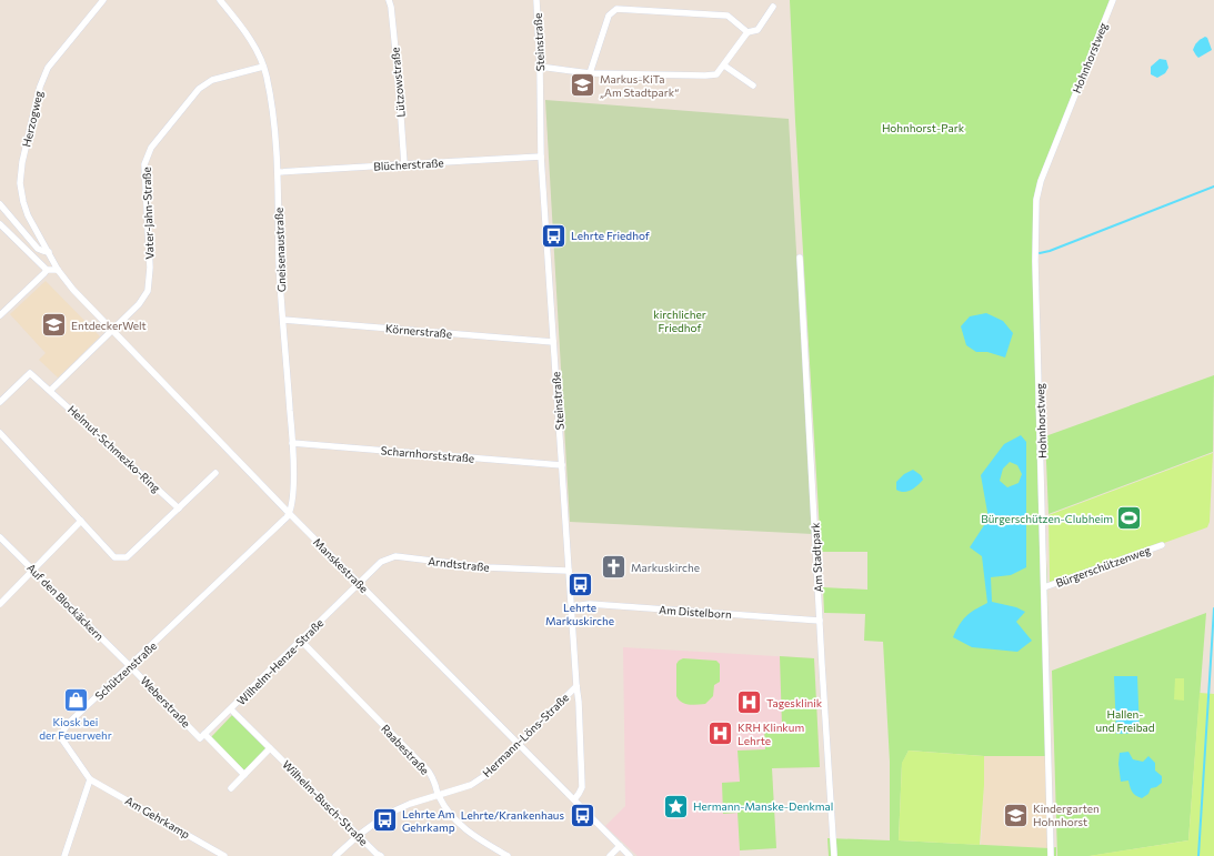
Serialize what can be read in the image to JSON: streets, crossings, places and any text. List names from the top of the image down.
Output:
{
  "streets": {
    "street": [
      "Steinstraße",
      "Hohnhorstweg",
      "Lützowstraße",
      "Herzogweg",
      "Blücherstraße",
      "Vater-Jahn-Straße",
      "Gneisenaustraße",
      "Körnerstraße",
      "Helmut-Schmezko-Ring",
      "Scharnhorststraße",
      "Am Stadtpark",
      "Arndtstraße",
      "Manskestraße",
      "Bürgerschützenweg",
      "Auf den Blockäckern",
      "Am Distelborn",
      "Wilhelm-Henze-Straße",
      "Schützenstraße",
      "Weberstraße",
      "Hermann-Löns-Straße",
      "Raabestraße",
      "Wilhelm-Busch-Straße",
      "Am Gehrkamp"
    ]
  },
  "crossings": [
    ["Steinstraße", "Blücherstraße"],
    ["Steinstraße", "Körnerstraße"],
    ["Steinstraße", "Scharnhorststraße"],
    ["Steinstraße", "Arndtstraße"],
    ["Steinstraße", "Manskestraße"],
    ["Steinstraße", "Am Distelborn"],
    ["Steinstraße", "Hermann-Löns-Straße"],
    ["Hohnhorstweg", "Bürgerschützenweg"],
    ["Lützowstraße", "Blücherstraße"],
    ["Herzogweg", "Manskestraße"],
    ["Blücherstraße", "Gneisenaustraße"],
    ["Vater-Jahn-Straße", "Gneisenaustraße"],
    ["Vater-Jahn-Straße", "Manskestraße"],
    ["Gneisenaustraße", "Körnerstraße"],
    ["Gneisenaustraße", "Scharnhorststraße"],
    ["Gneisenaustraße", "Manskestraße"],
    ["Gneisenaustraße", "Schützenstraße"],
    ["Am Stadtpark", "Am Distelborn"],
    ["Arndtstraße", "Manskestraße"],
    ["Arndtstraße", "Wilhelm-Henze-Straße"],
    ["Manskestraße", "Wilhelm-Henze-Straße"],
    ["Manskestraße", "Schützenstraße"],
    ["Manskestraße", "Hermann-Löns-Straße"],
    ["Auf den Blockäckern", "Schützenstraße"],
    ["Auf den Blockäckern", "Weberstraße"],
    ["Wilhelm-Henze-Straße", "Weberstraße"],
    ["Wilhelm-Henze-Straße", "Raabestraße"],
    ["Wilhelm-Henze-Straße", "Wilhelm-Busch-Straße"],
    ["Schützenstraße", "Weberstraße"],
    ["Schützenstraße", "Am Gehrkamp"],
    ["Hermann-Löns-Straße", "Raabestraße"],
    ["Hermann-Löns-Straße", "Wilhelm-Busch-Straße"]
  ],
  "parks": ["Hohnhorst-Park", "kirchlicher Friedhof", "Hallen- und Freibad"],
  "places": {
    "school or university": ["Markus-KiTa „Am Stadtpark“", "EntdeckerWelt", "Kindergarten Hohnhorst"],
    "bus stop": [
      "Lehrte Friedhof",
      "Lehrte Markuskirche",
      "Lehrte/Krankenhaus",
      "Lehrte Am Gehrkamp"
    ],
    "sports": ["Bürgerschützen-Clubheim"],
    "church": ["Markuskirche"],
    "shop": ["Kiosk bei der Feuerwehr"],
    "hospital": ["Tagesklinik", "KRH Klinkum Lehrte"],
    "place": ["Hermann-Manske-Denkmal"]
  }
}
